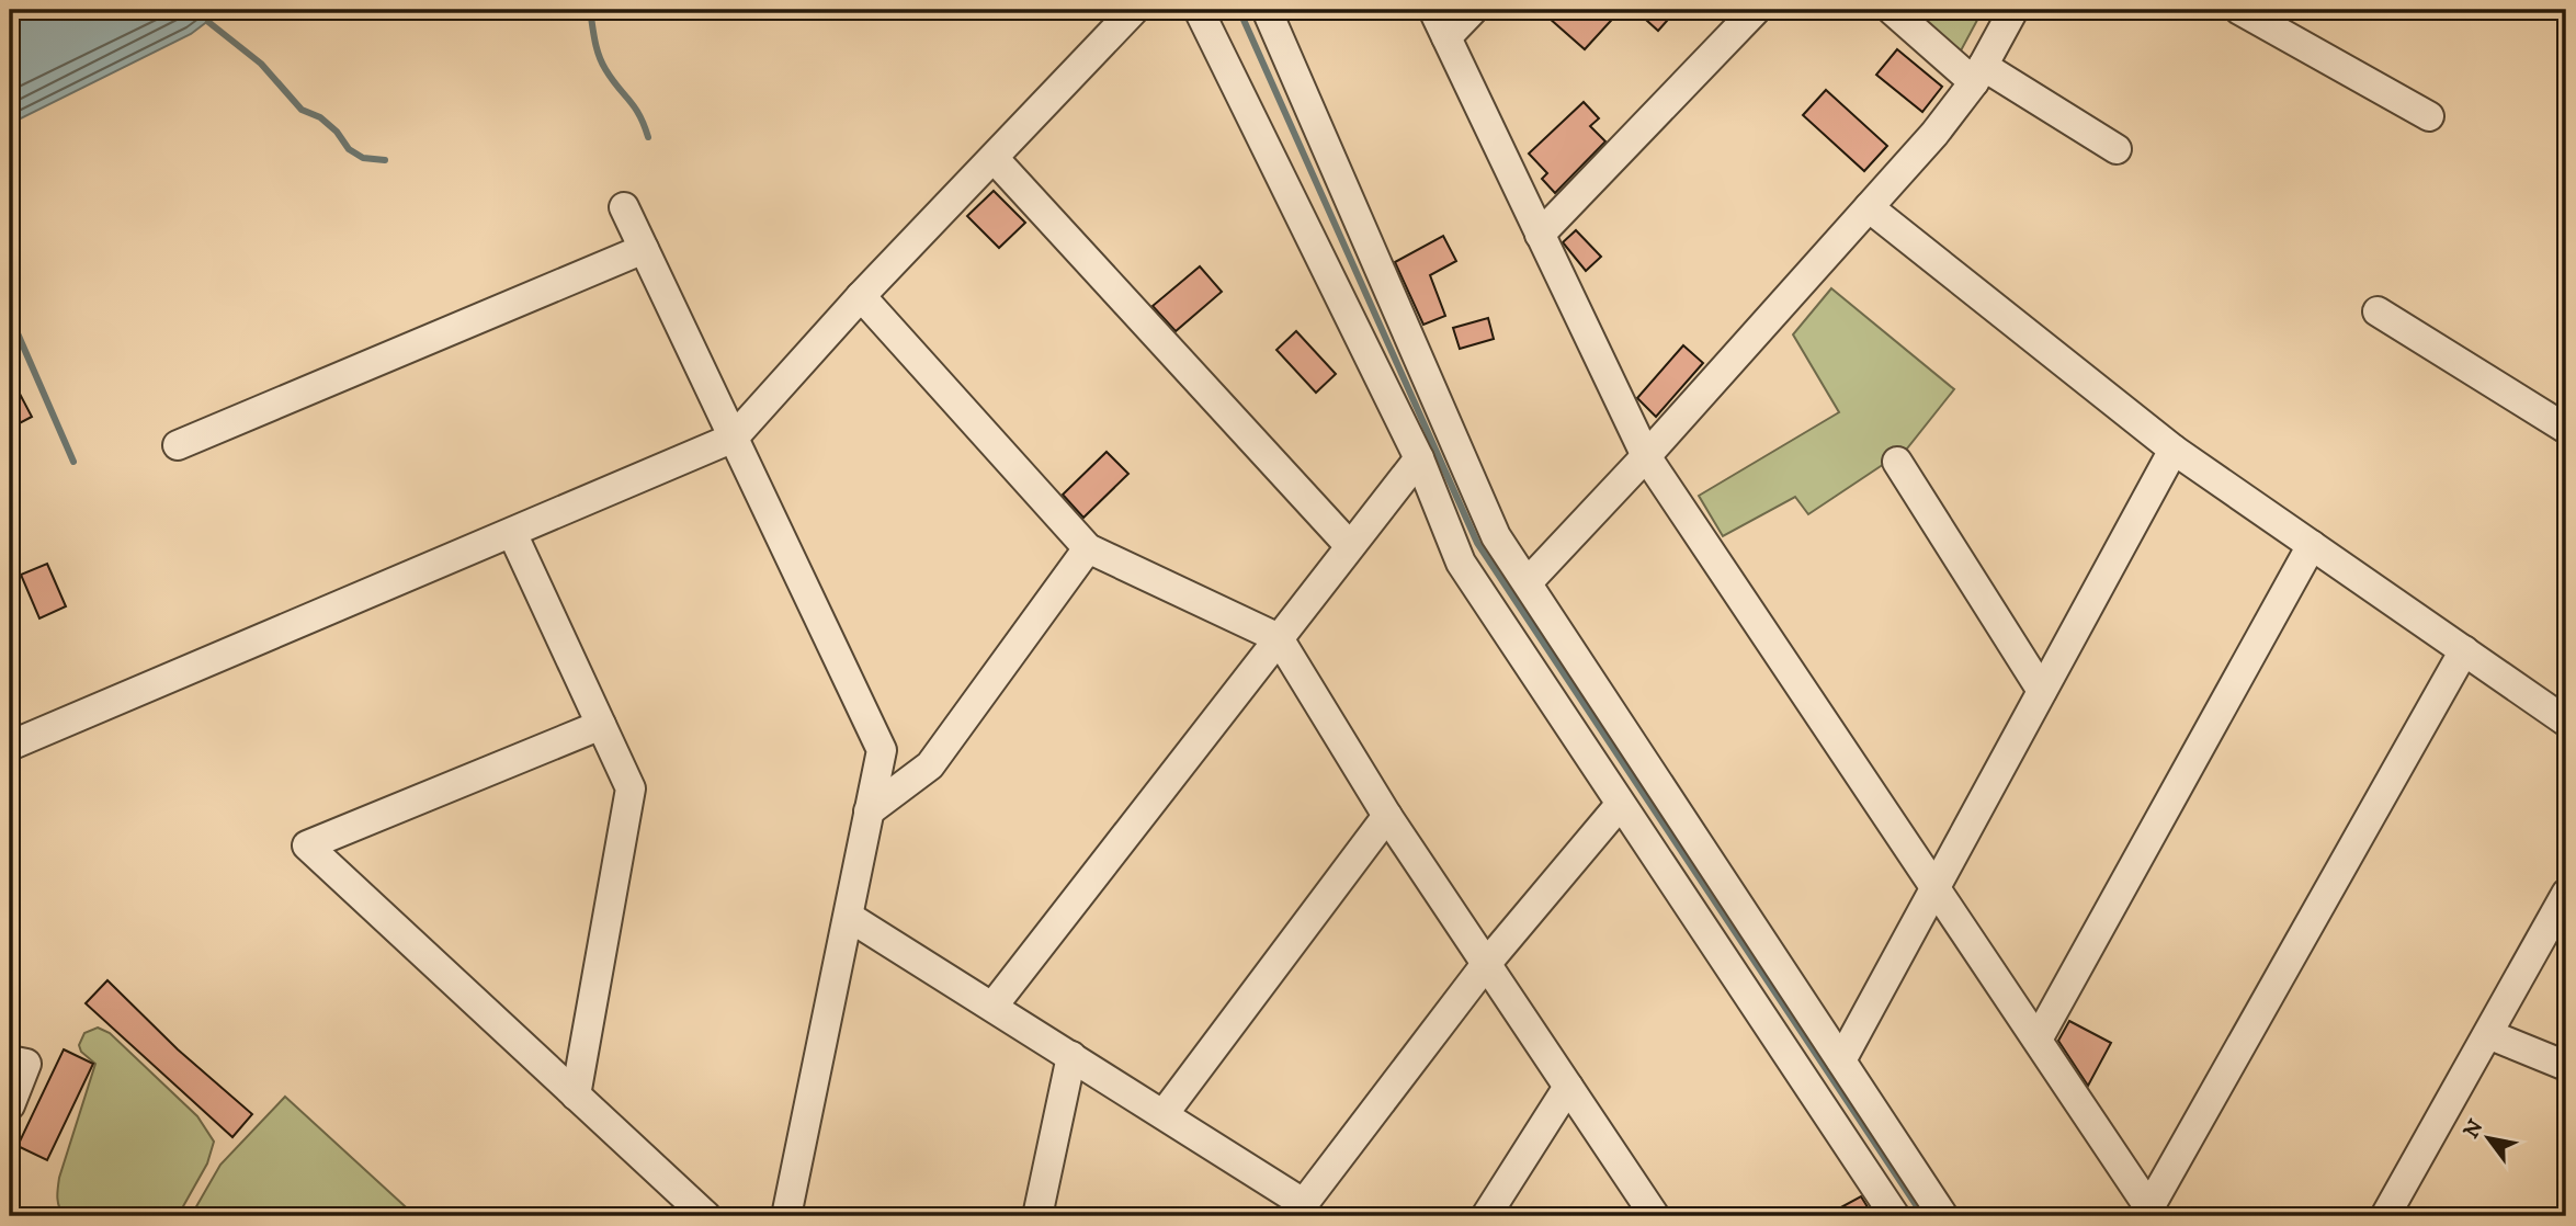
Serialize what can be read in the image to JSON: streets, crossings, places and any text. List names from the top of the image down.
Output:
{
  "north": "top left"
}
